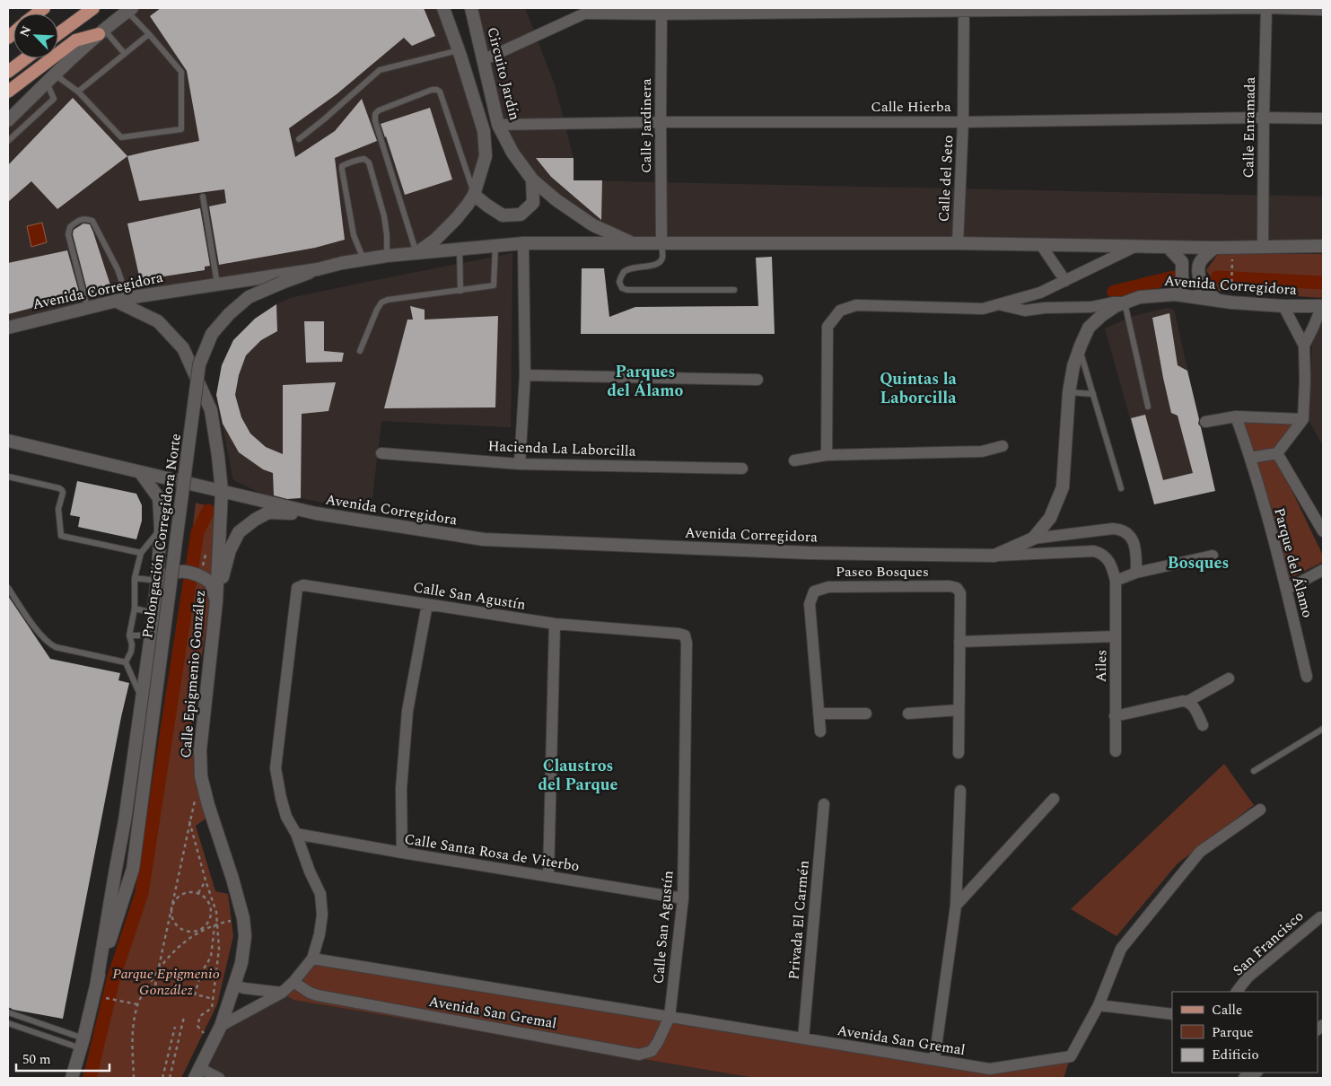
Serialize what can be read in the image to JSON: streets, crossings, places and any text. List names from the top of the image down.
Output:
{
  "streets": {
    "main road": [
      "Circuito Jardín",
      "Avenida Corregidora",
      "Prolongación Corregidora Norte",
      "Calle Epigmenio González"
    ],
    "street": [
      "Calle Hierba",
      "Calle Jardinera",
      "Calle Enramada",
      "Calle del Seto",
      "Hacienda La Laborcilla",
      "Parque del Álamo",
      "Paseo Bosques",
      "Calle San Agustín",
      "Ailes",
      "Calle Santa Rosa de Viterbo",
      "Privada El Carmén",
      "San Francisco",
      "Avenida San Gremal"
    ]
  },
  "crossings": [
    ["Circuito Jardín", "Calle Hierba"],
    ["Circuito Jardín", "Avenida Corregidora"],
    ["Calle Hierba", "Calle Jardinera"],
    ["Calle Hierba", "Calle Enramada"],
    ["Calle Hierba", "Calle del Seto"],
    ["Calle Jardinera", "Avenida Corregidora"],
    ["Calle Enramada", "Avenida Corregidora"],
    ["Calle del Seto", "Avenida Corregidora"],
    ["Avenida Corregidora", "Prolongación Corregidora Norte"],
    ["Avenida Corregidora", "Ailes"],
    ["Avenida Corregidora", "Calle Epigmenio González"],
    ["Calle San Agustín", "Calle Epigmenio González"],
    ["Calle San Agustín", "Calle Santa Rosa de Viterbo"],
    ["Calle San Agustín", "Avenida San Gremal"],
    ["Privada El Carmén", "Avenida San Gremal"]
  ],
  "districts": [
    "Parques del Álamo",
    "Quintas la Laborcilla",
    "Bosques",
    "Claustros del Parque"
  ],
  "parks": ["Parque Epigmenio González"],
  "legend": ["Calle", "Parque", "Edificio"],
  "scale_bar": "50 m",
  "north": "top left"
}
